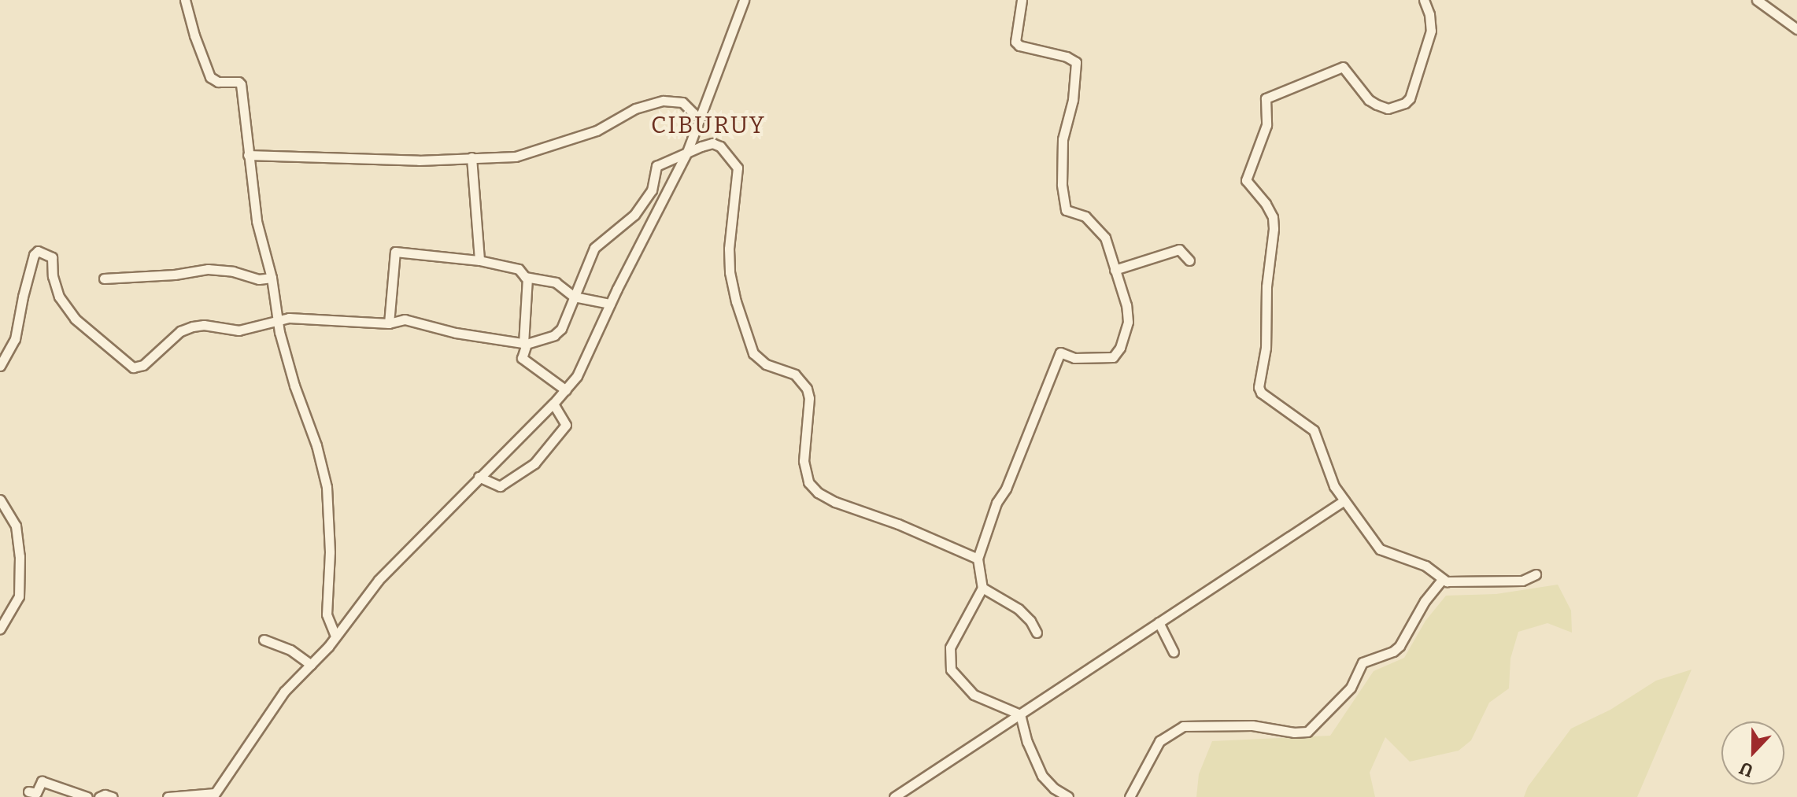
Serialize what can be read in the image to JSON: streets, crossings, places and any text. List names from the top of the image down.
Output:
{
  "districts": ["CIBURUY"],
  "north": "bottom"
}
